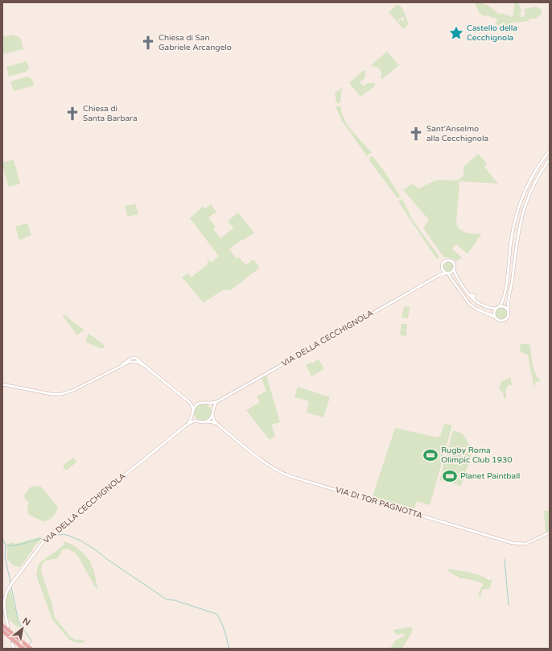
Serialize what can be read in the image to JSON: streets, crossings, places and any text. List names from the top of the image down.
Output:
{
  "streets": {
    "street": ["VIA DELLA CECCHIGNOLA", "VIA DI TOR PAGNOTTA"]
  },
  "crossings": [
    ["VIA DELLA CECCHIGNOLA", "VIA DI TOR PAGNOTTA"]
  ],
  "places": {
    "place": ["Castello della Cecchignola"],
    "church": ["Chiesa di San Gabriele Arcangelo", "Chiesa di Santa Barbara", "Sant’Anselmo alla Cecchignola"],
    "sports": ["Rugby Roma Olimpic Club 1930", "Planet Paintball"]
  },
  "north": "top right"
}
